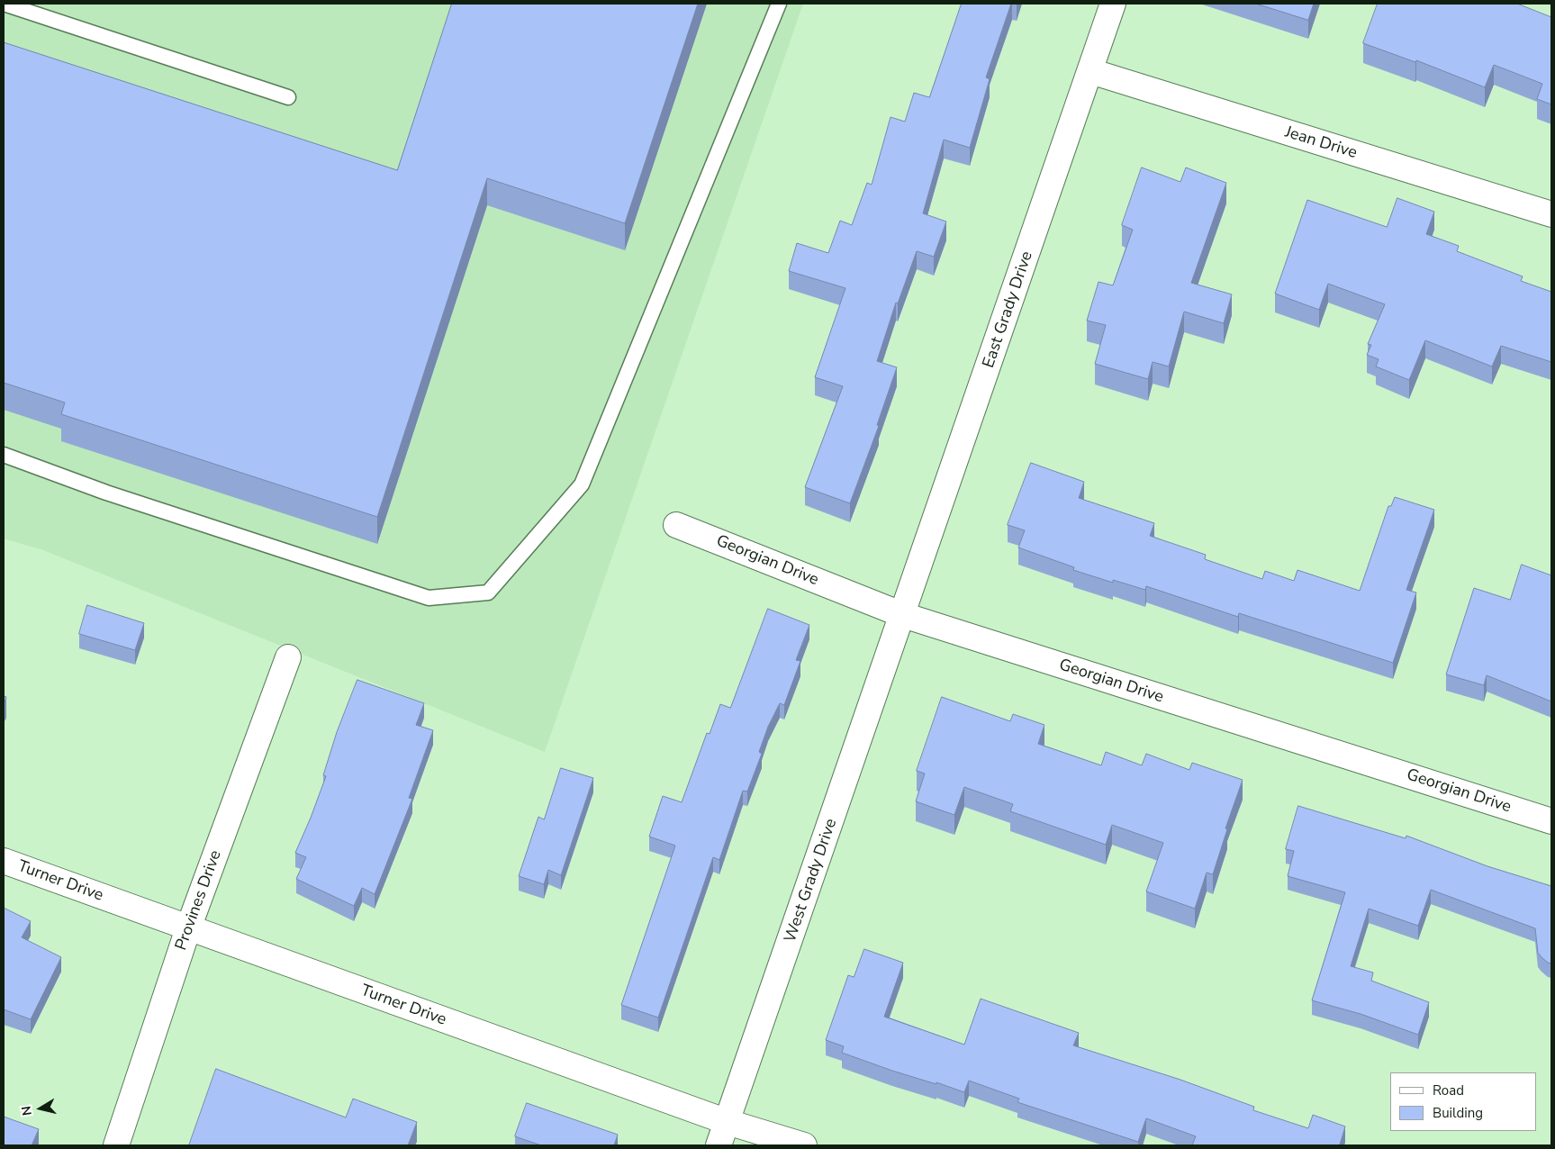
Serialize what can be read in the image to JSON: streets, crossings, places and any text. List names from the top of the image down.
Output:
{
  "streets": {
    "street": [
      "Jean Drive",
      "East Grady Drive",
      "Georgian Drive",
      "West Grady Drive",
      "Turner Drive",
      "Provines Drive"
    ]
  },
  "crossings": [
    ["Jean Drive", "East Grady Drive"],
    ["East Grady Drive", "Georgian Drive"],
    ["East Grady Drive", "West Grady Drive"],
    ["Georgian Drive", "West Grady Drive"],
    ["West Grady Drive", "Turner Drive"],
    ["Turner Drive", "Provines Drive"]
  ],
  "legend": ["Road", "Building"],
  "north": "left"
}
